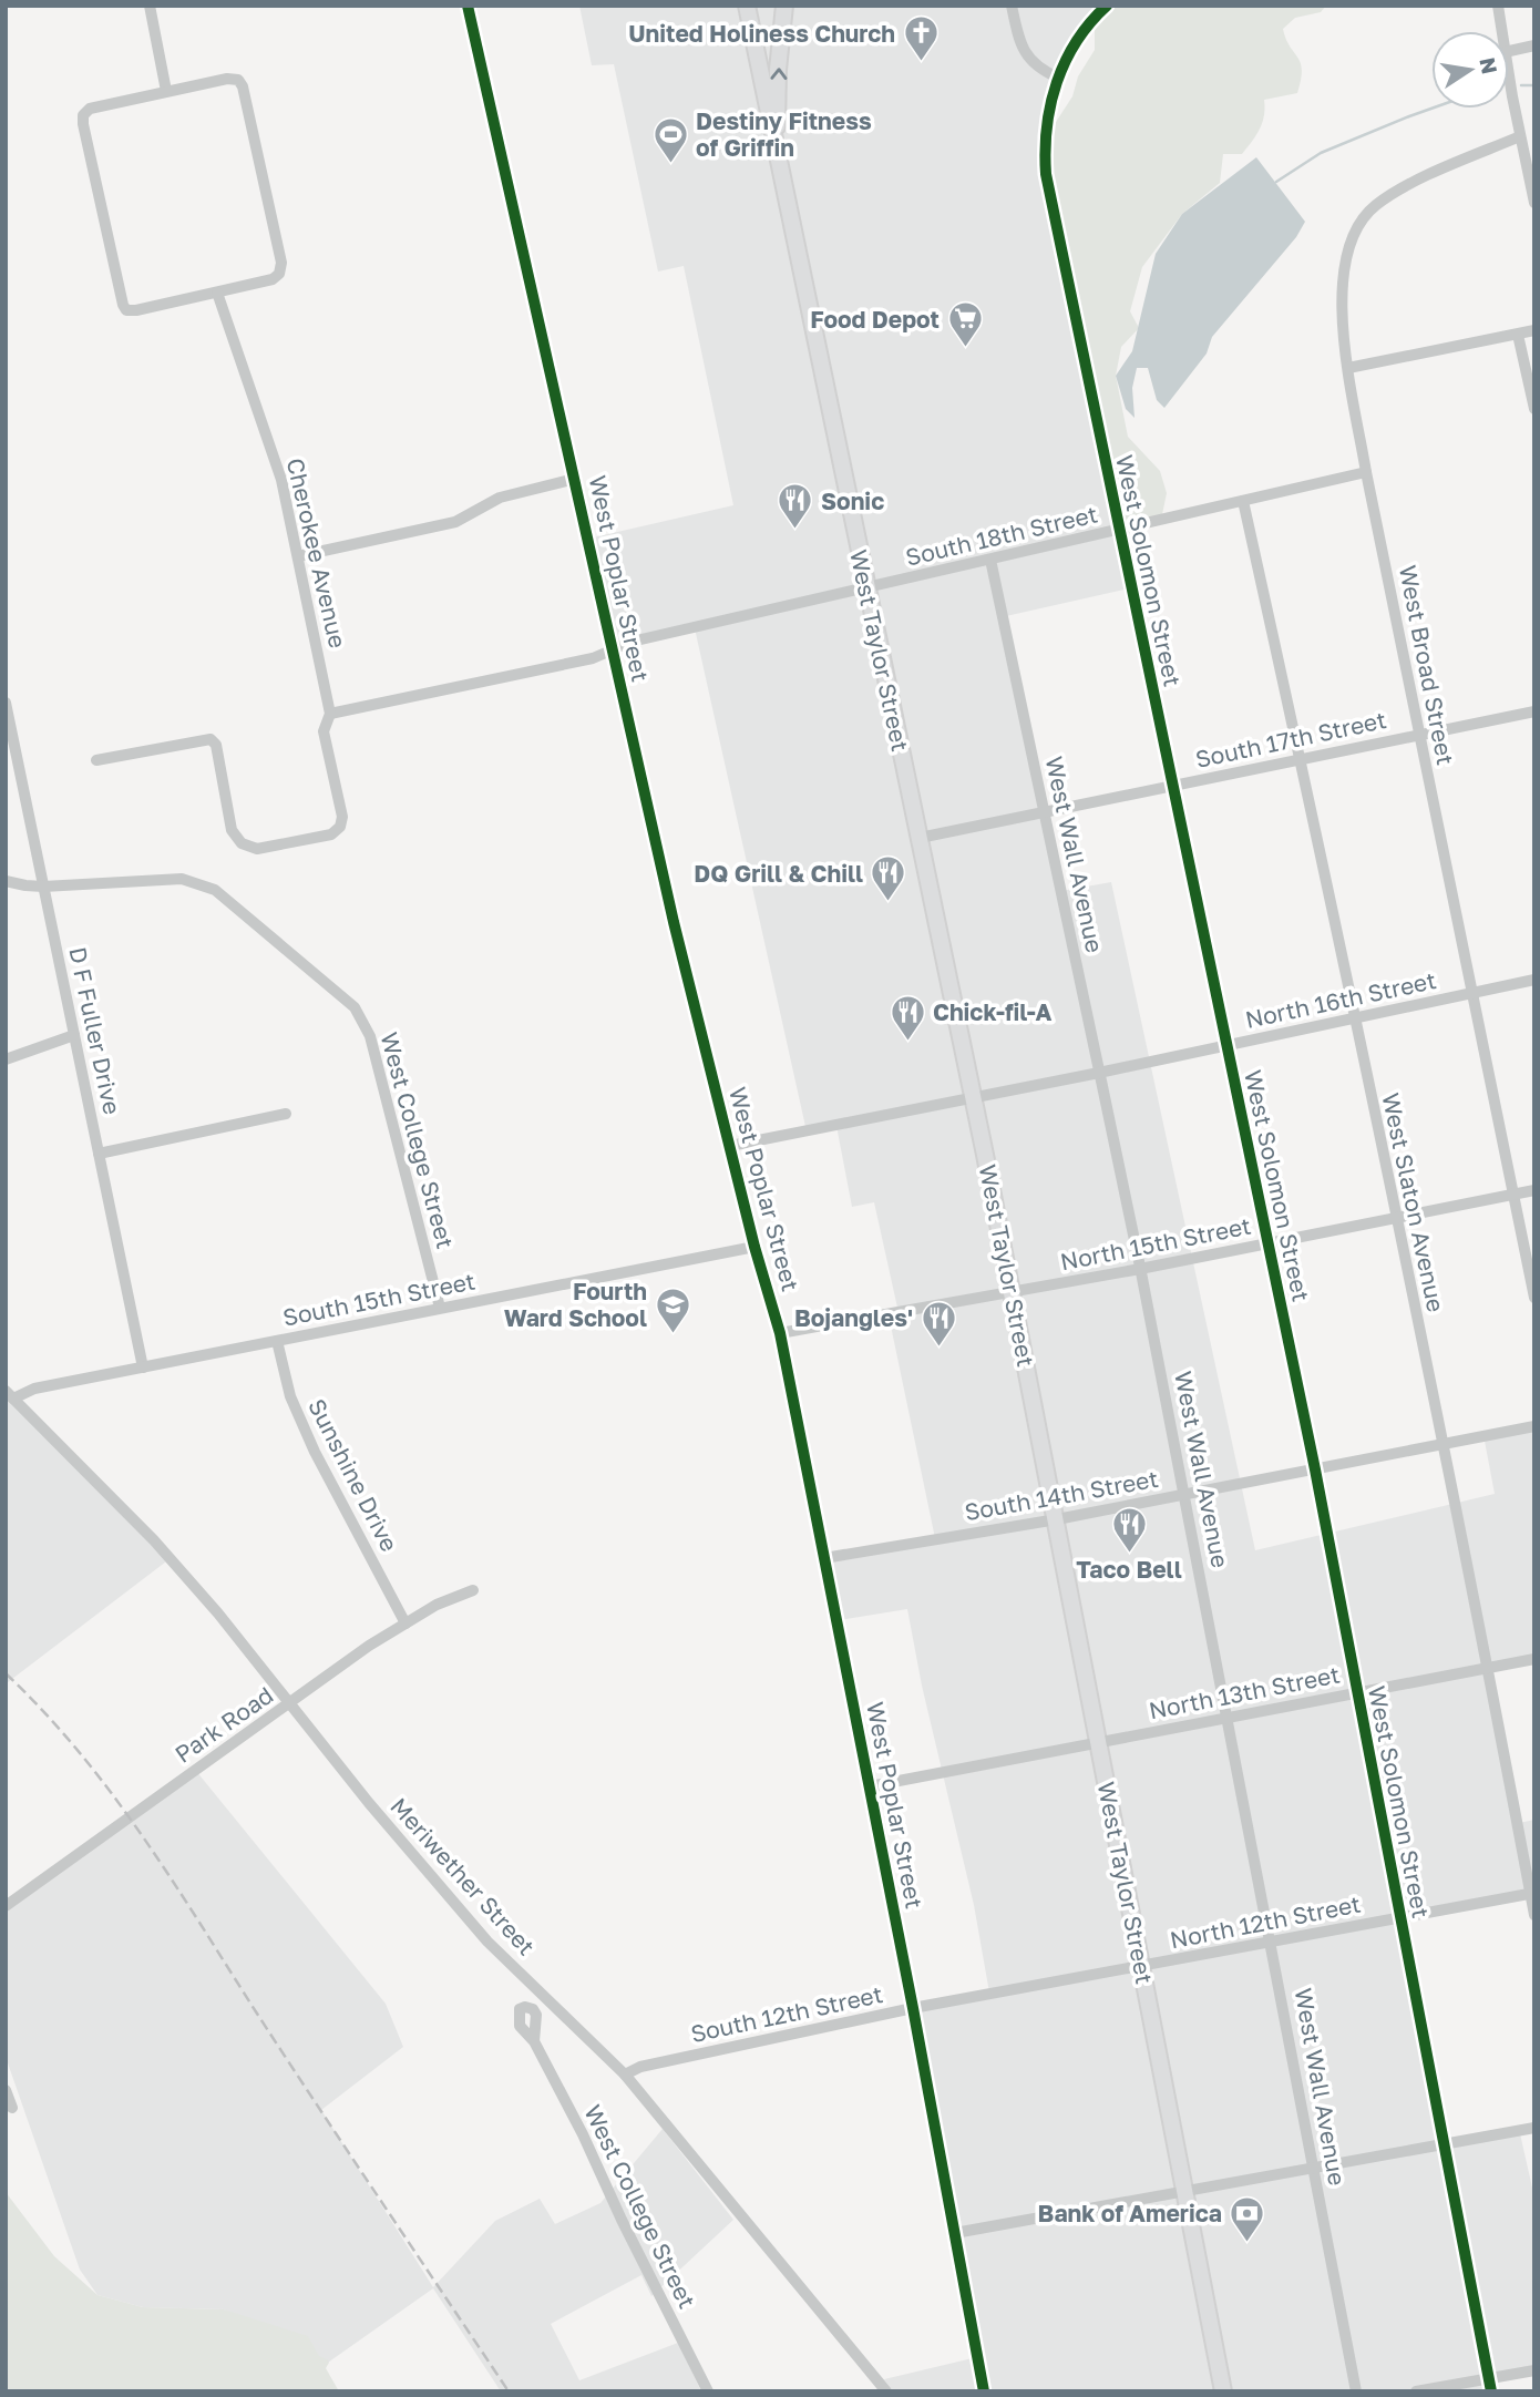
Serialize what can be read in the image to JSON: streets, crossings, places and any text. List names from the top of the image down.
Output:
{
  "streets": {
    "main road": ["West Taylor Street"],
    "street": [
      "South 18th Street",
      "Cherokee Avenue",
      "West Solomon Street",
      "West Poplar Street",
      "West Broad Street",
      "South 17th Street",
      "West Wall Avenue",
      "North 16th Street",
      "D F Fuller Drive",
      "West College Street",
      "West Slaton Avenue",
      "North 15th Street",
      "South 15th Street",
      "Sunshine Drive",
      "South 14th Street",
      "North 13th Street",
      "Park Road",
      "Meriwether Street",
      "North 12th Street",
      "South 12th Street"
    ]
  },
  "crossings": [
    ["South 18th Street", "Cherokee Avenue"],
    ["South 18th Street", "West Solomon Street"],
    ["South 18th Street", "West Poplar Street"],
    ["South 18th Street", "West Taylor Street"],
    ["South 18th Street", "West Broad Street"],
    ["South 18th Street", "West Wall Avenue"],
    ["South 18th Street", "West Slaton Avenue"],
    ["West Solomon Street", "South 17th Street"],
    ["West Solomon Street", "North 16th Street"],
    ["West Solomon Street", "North 15th Street"],
    ["West Solomon Street", "South 14th Street"],
    ["West Solomon Street", "North 13th Street"],
    ["West Solomon Street", "North 12th Street"],
    ["West Poplar Street", "North 16th Street"],
    ["West Poplar Street", "South 15th Street"],
    ["West Poplar Street", "South 14th Street"],
    ["West Poplar Street", "North 13th Street"],
    ["West Poplar Street", "South 12th Street"],
    ["West Taylor Street", "South 17th Street"],
    ["West Taylor Street", "North 16th Street"],
    ["West Taylor Street", "North 15th Street"],
    ["West Taylor Street", "South 14th Street"],
    ["West Taylor Street", "North 13th Street"],
    ["West Taylor Street", "North 12th Street"],
    ["West Taylor Street", "South 12th Street"],
    ["West Broad Street", "South 17th Street"],
    ["West Broad Street", "North 16th Street"],
    ["West Broad Street", "North 15th Street"],
    ["South 17th Street", "West Wall Avenue"],
    ["South 17th Street", "West Slaton Avenue"],
    ["West Wall Avenue", "North 16th Street"],
    ["West Wall Avenue", "North 15th Street"],
    ["West Wall Avenue", "South 14th Street"],
    ["West Wall Avenue", "North 13th Street"],
    ["West Wall Avenue", "North 12th Street"],
    ["North 16th Street", "West Slaton Avenue"],
    ["D F Fuller Drive", "West College Street"],
    ["D F Fuller Drive", "South 15th Street"],
    ["West College Street", "South 15th Street"],
    ["West Slaton Avenue", "North 15th Street"],
    ["West Slaton Avenue", "South 14th Street"],
    ["West Slaton Avenue", "North 13th Street"],
    ["West Slaton Avenue", "North 12th Street"],
    ["South 15th Street", "Sunshine Drive"],
    ["South 15th Street", "Meriwether Street"],
    ["Sunshine Drive", "Park Road"],
    ["Park Road", "Meriwether Street"],
    ["Meriwether Street", "South 12th Street"],
    ["North 12th Street", "South 12th Street"]
  ],
  "places": {
    "church": ["United Holiness Church"],
    "sports": ["Destiny Fitness of Griffin"],
    "supermarket": ["Food Depot"],
    "restaurant": [
      "Sonic",
      "DQ Grill & Chill",
      "Chick-fil-A",
      "Bojangles'",
      "Taco Bell"
    ],
    "school or university": ["Fourth Ward School"],
    "bank": ["Bank of America"]
  },
  "north": "right"
}
